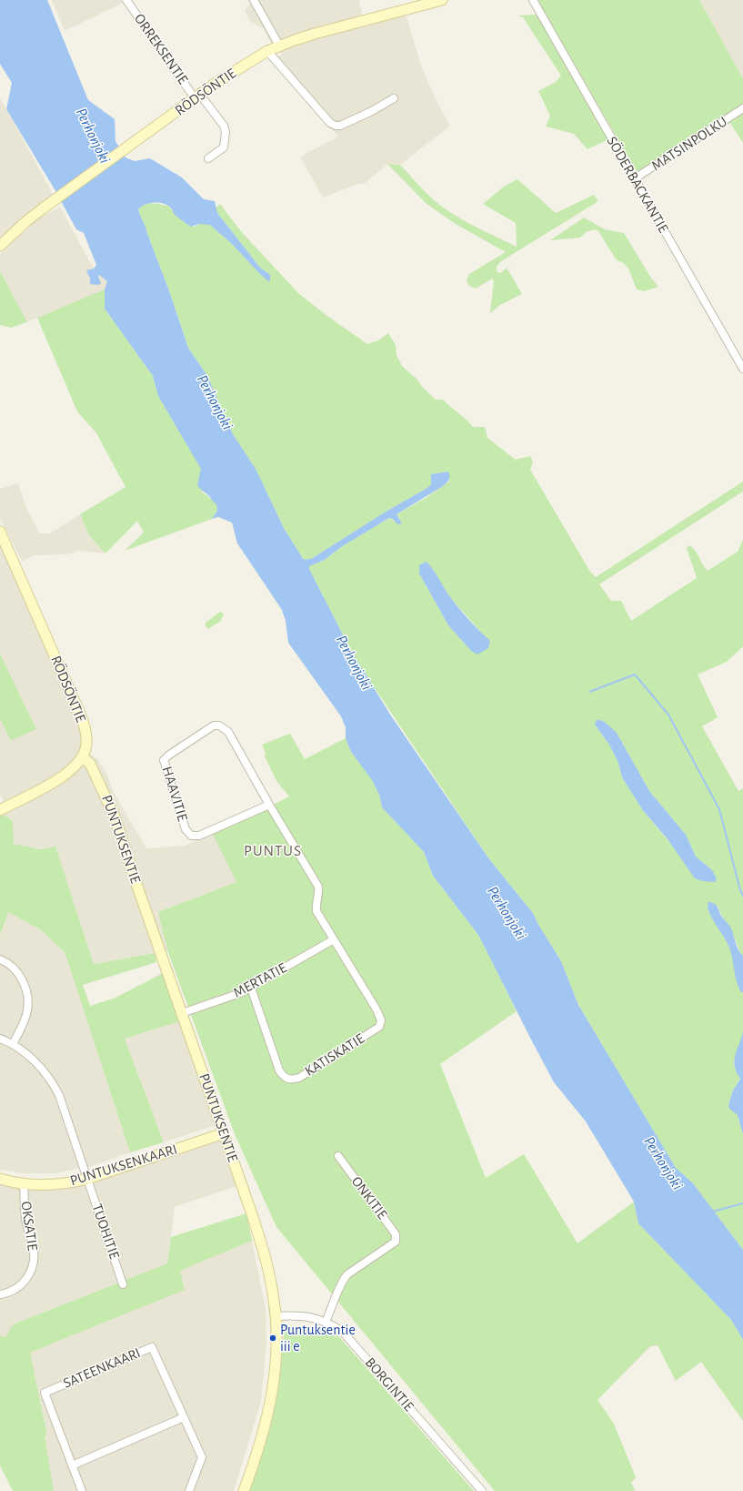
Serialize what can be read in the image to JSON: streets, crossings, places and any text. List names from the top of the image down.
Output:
{
  "streets": {
    "street": [
      "ORREKSENTIE",
      "RÖDSÖNTIE",
      "MATSINPOLKU",
      "SÖDERBACKANTIE",
      "HAAVITIE",
      "PUNTUKSENTIE",
      "MERTATIE",
      "KATISKATIE",
      "PUNTUKSENKAARI",
      "ONKITIE",
      "OKSATIE",
      "TUOHITIE",
      "SATEENKAARI",
      "BORGINTIE"
    ]
  },
  "crossings": [
    ["ORREKSENTIE", "RÖDSÖNTIE"],
    ["RÖDSÖNTIE", "PUNTUKSENTIE"],
    ["MATSINPOLKU", "SÖDERBACKANTIE"],
    ["HAAVITIE", "MERTATIE"],
    ["HAAVITIE", "KATISKATIE"],
    ["PUNTUKSENTIE", "MERTATIE"],
    ["PUNTUKSENTIE", "PUNTUKSENKAARI"],
    ["PUNTUKSENTIE", "BORGINTIE"],
    ["MERTATIE", "KATISKATIE"],
    ["PUNTUKSENKAARI", "OKSATIE"],
    ["PUNTUKSENKAARI", "TUOHITIE"],
    ["ONKITIE", "BORGINTIE"]
  ],
  "districts": ["PUNTUS"],
  "water": ["Perhonjoki"],
  "places": ["Puntuksentie iii e"]
}
